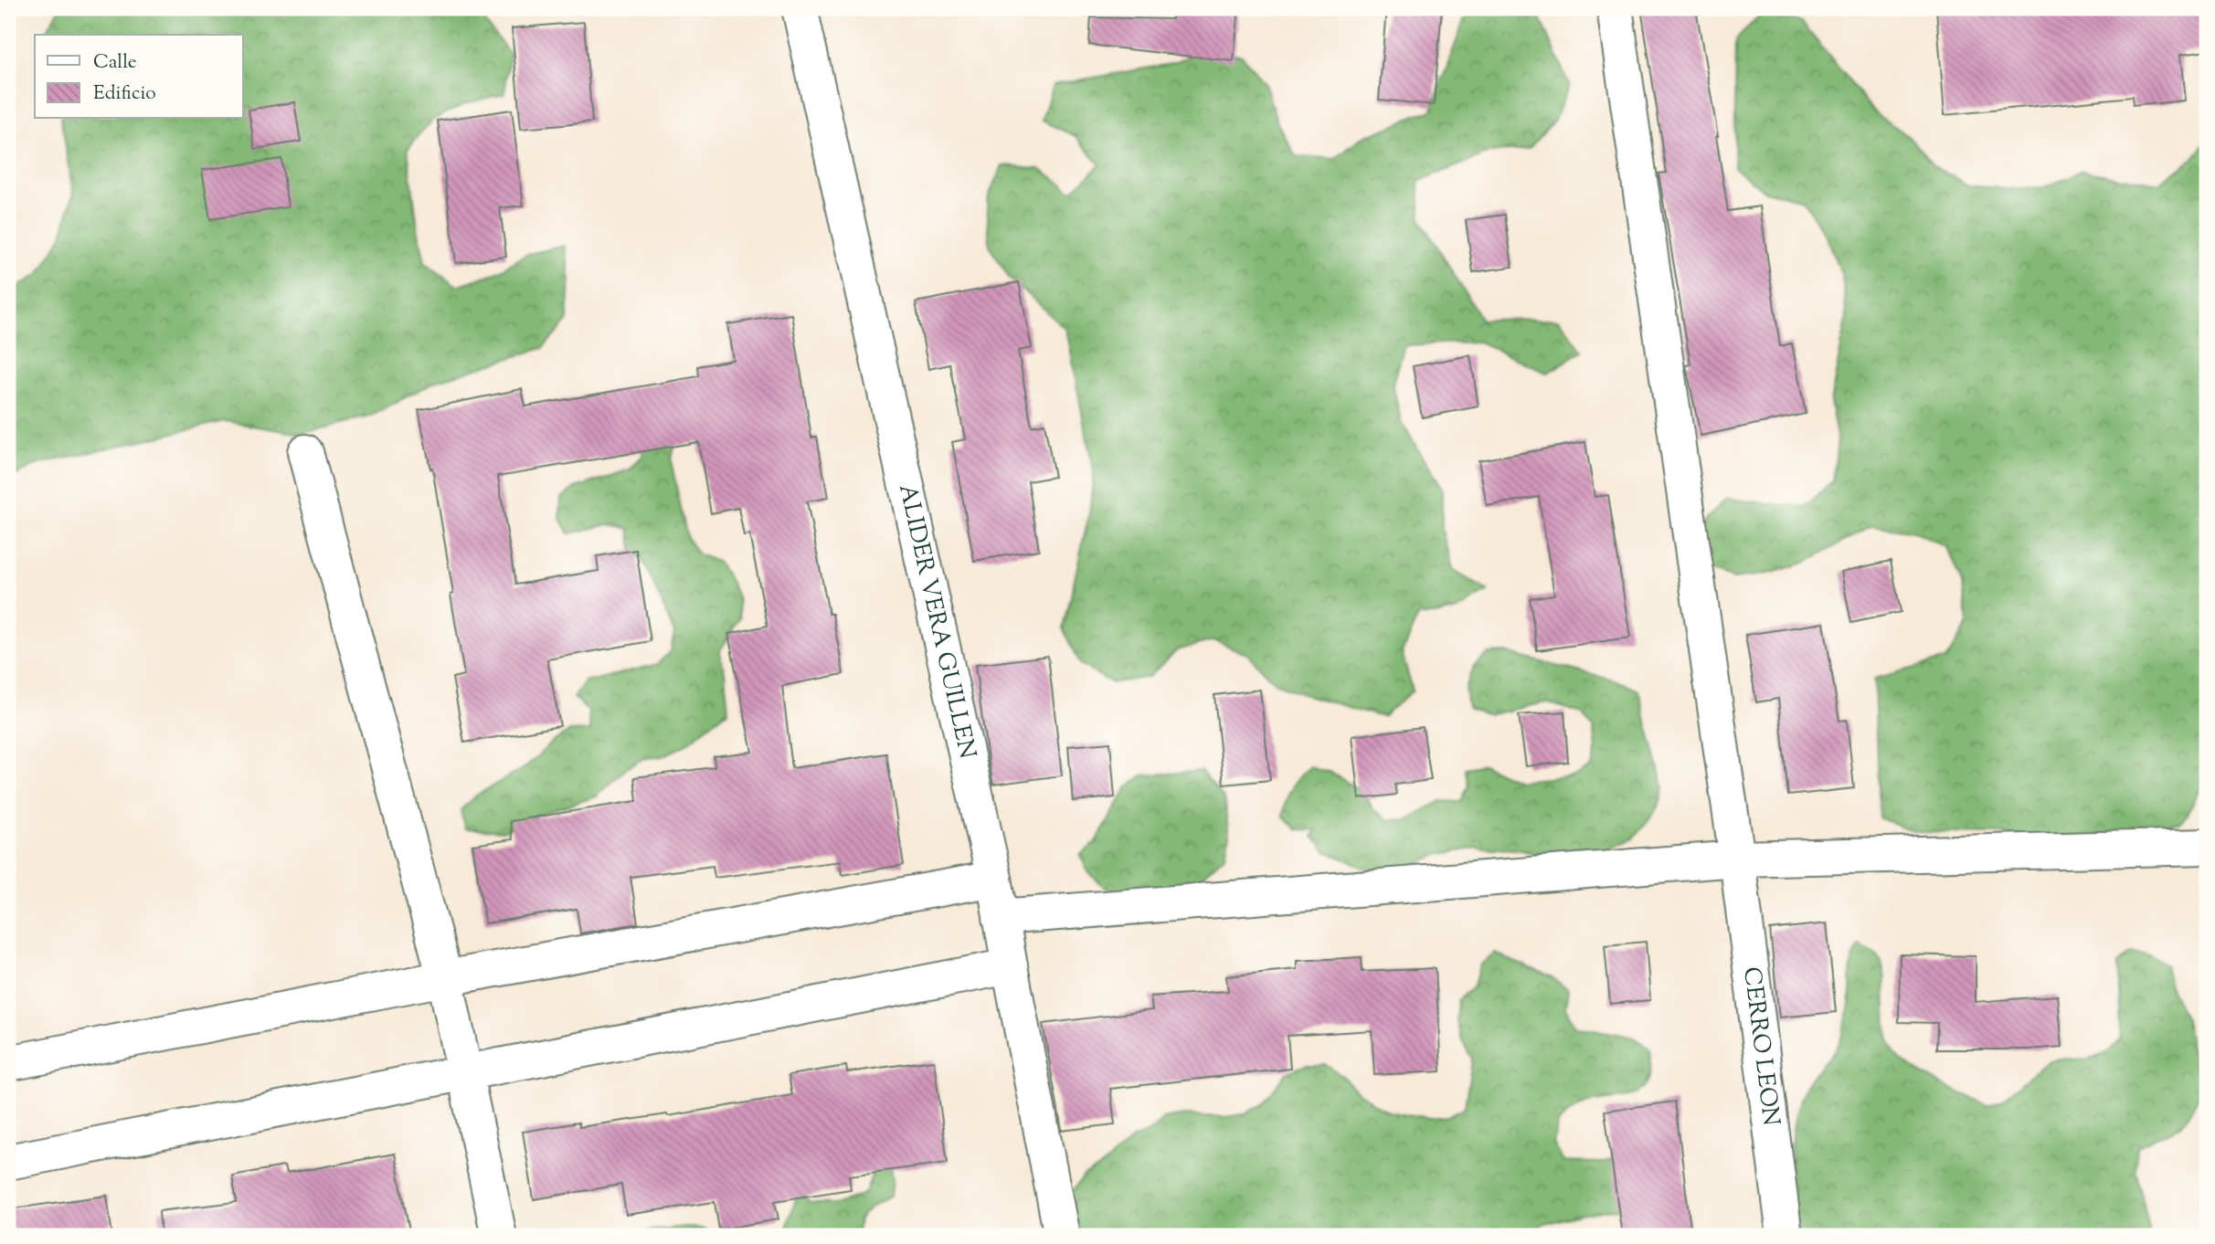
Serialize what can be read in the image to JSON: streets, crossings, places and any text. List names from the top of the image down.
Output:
{
  "streets": {
    "street": ["ALIDER VERA GUILLEN", "CERRO LEON"]
  },
  "legend": ["Calle", "Edificio"]
}
